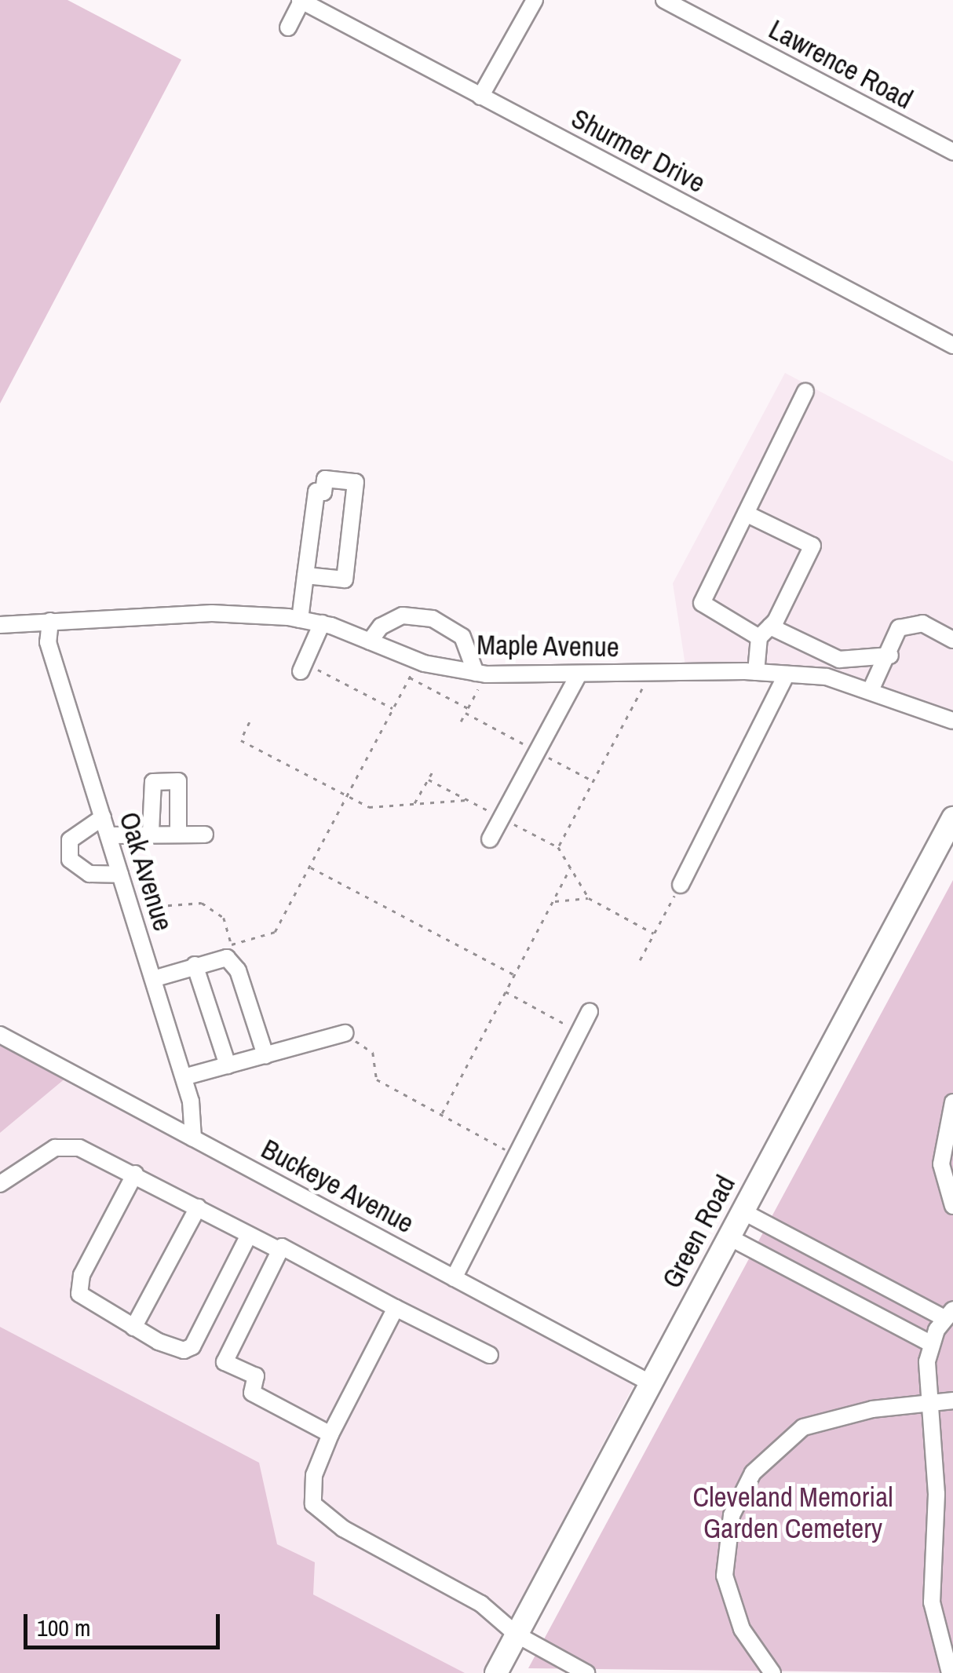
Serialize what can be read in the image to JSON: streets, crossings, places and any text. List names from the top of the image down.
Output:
{
  "streets": {
    "main road": ["Green Road"],
    "street": [
      "Lawrence Road",
      "Shurmer Drive",
      "Maple Avenue",
      "Oak Avenue",
      "Buckeye Avenue"
    ]
  },
  "crossings": [
    ["Maple Avenue", "Oak Avenue"],
    ["Oak Avenue", "Buckeye Avenue"],
    ["Buckeye Avenue", "Green Road"]
  ],
  "parks": ["Cleveland Memorial Garden Cemetery"],
  "scale_bar": "100 m"
}
